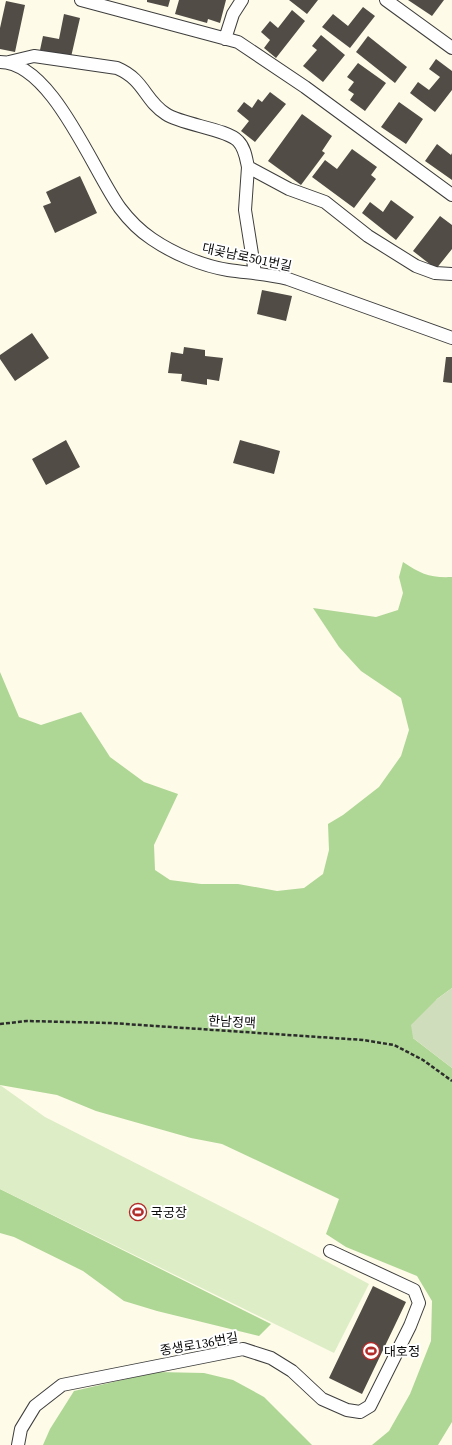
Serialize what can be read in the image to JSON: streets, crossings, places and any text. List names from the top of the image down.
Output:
{
  "streets": {
    "lane": ["대곶남로501번길", "종생로136번길"],
    "path": ["한남정맥"]
  },
  "places": {
    "sports": ["국궁장", "대호정"]
  }
}
